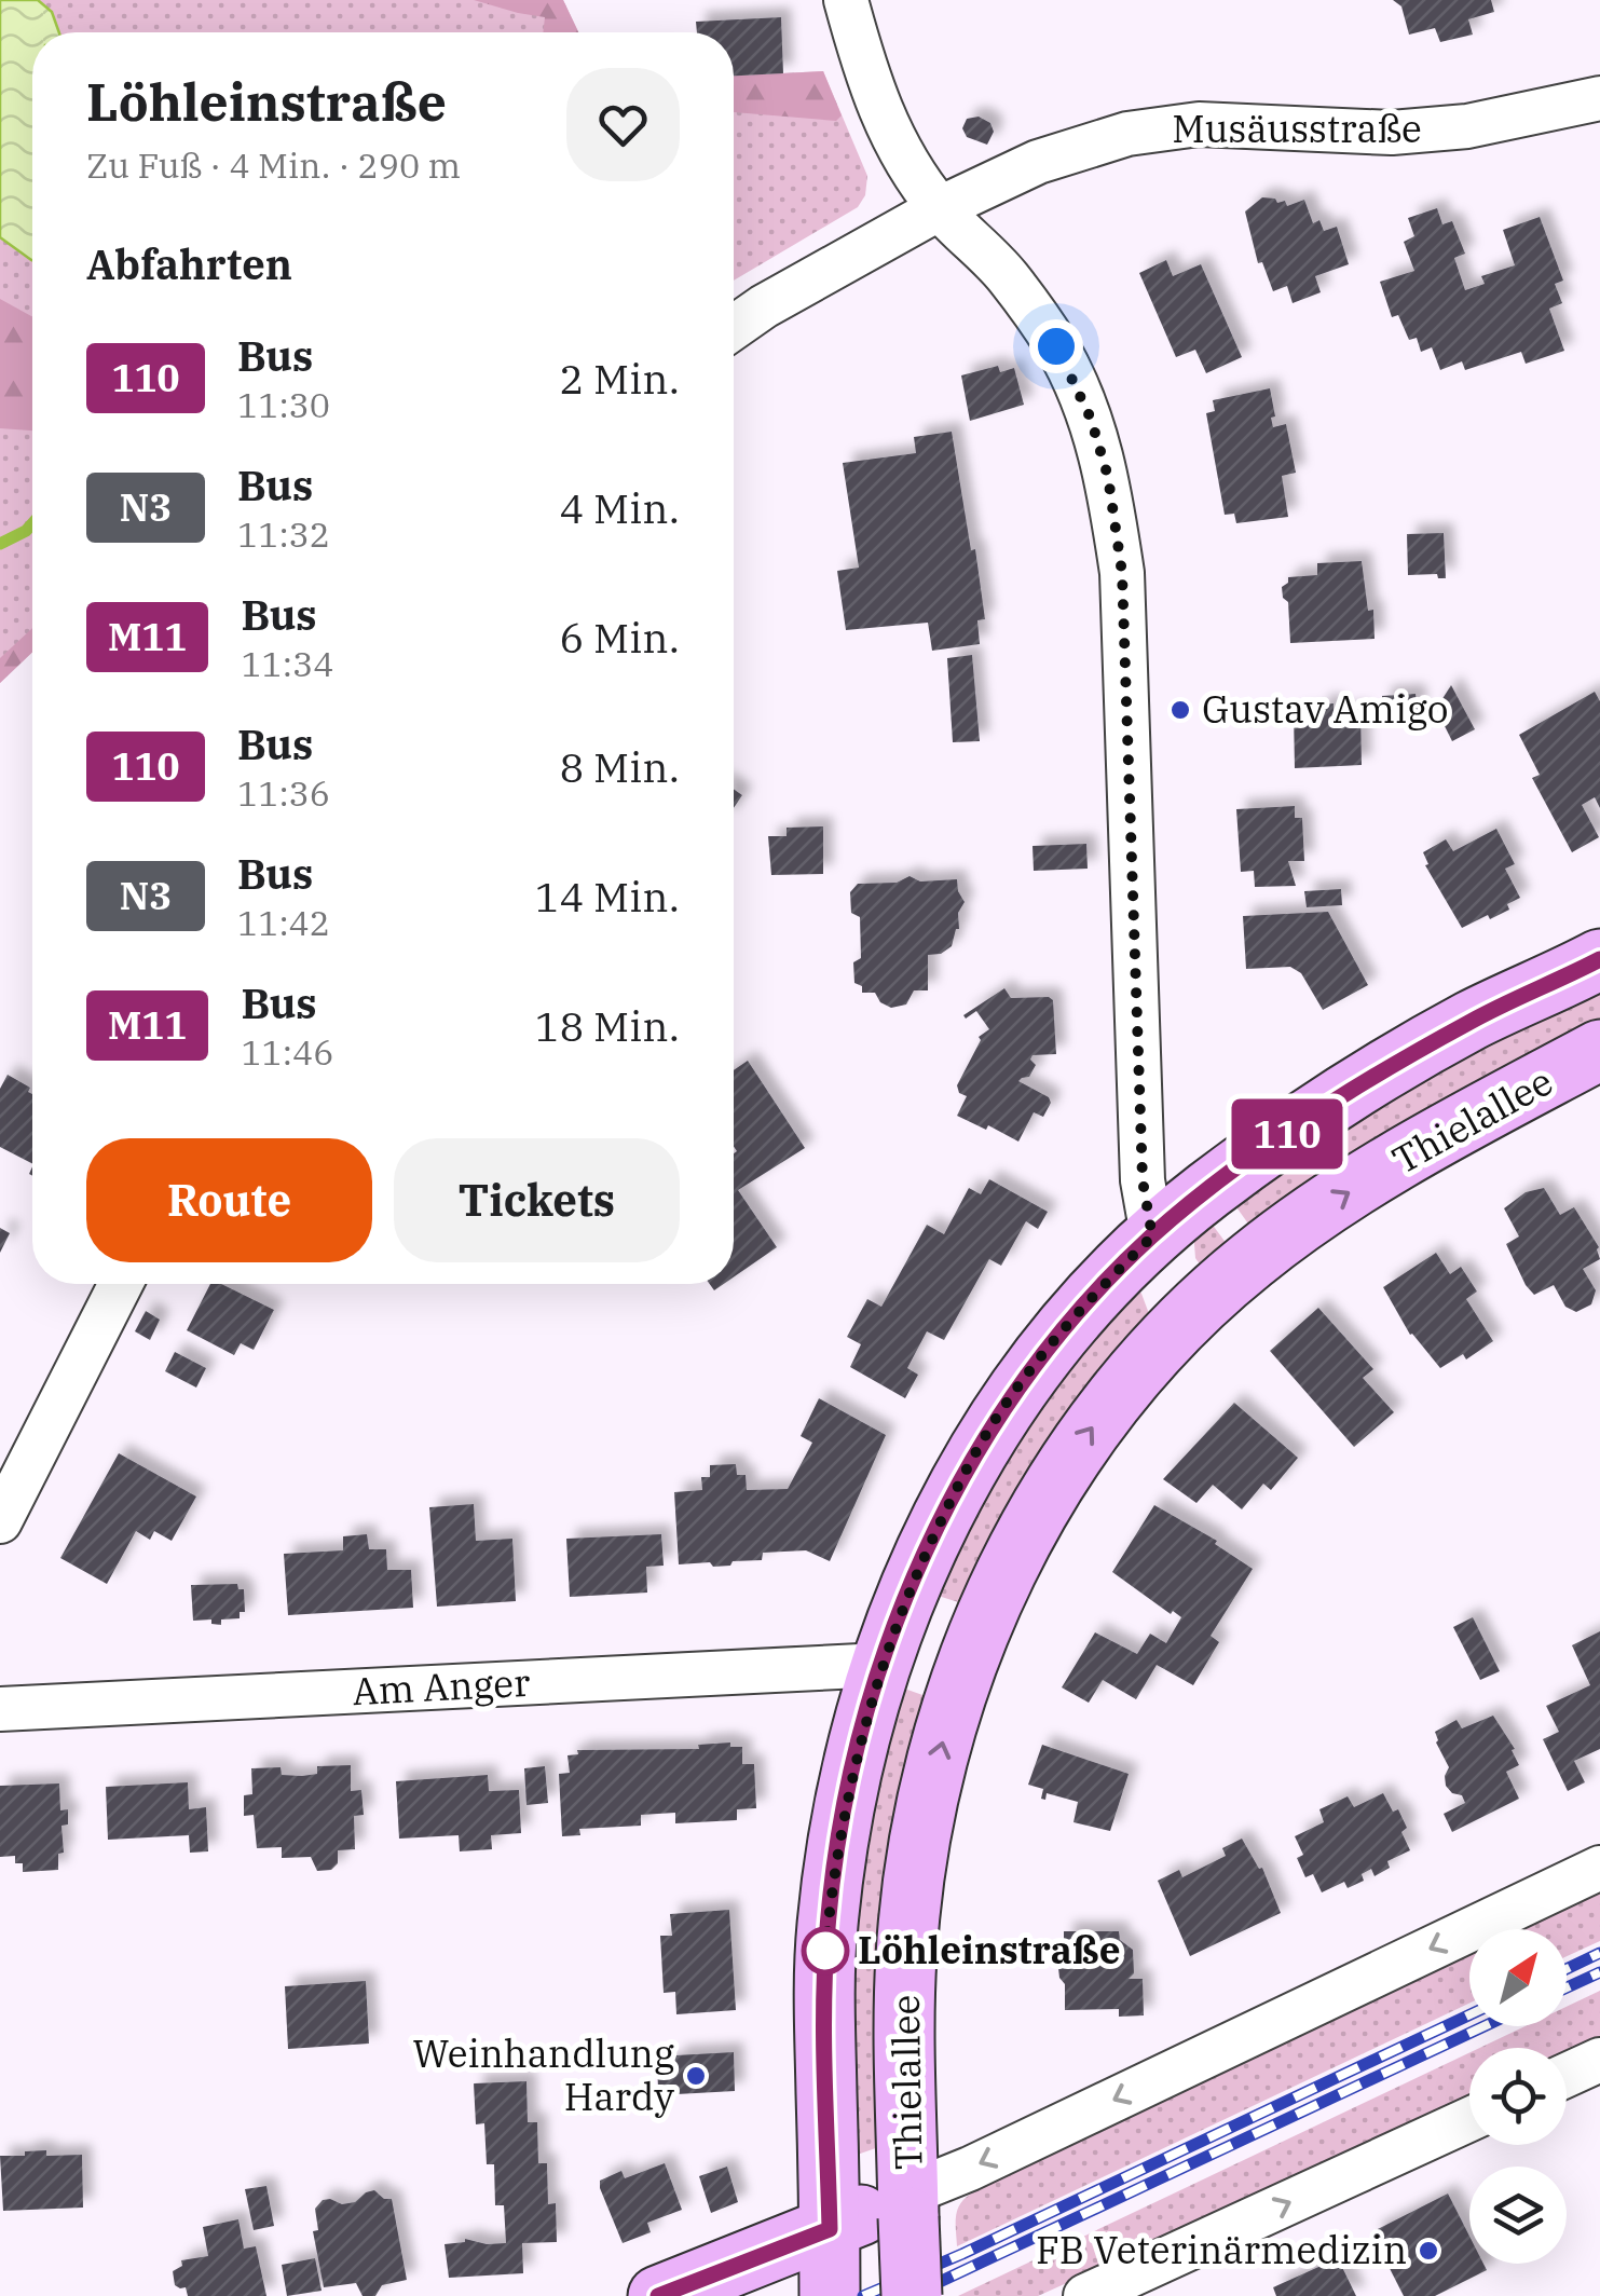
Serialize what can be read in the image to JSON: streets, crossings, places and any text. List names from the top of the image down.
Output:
{
  "streets": {
    "main road": ["Thielallee"],
    "street": ["Musäusstraße", "Am Anger"]
  },
  "places": [
    "Gustav Amigo",
    "Löhleinstraße",
    "Weinhandlung Hardy",
    "FB Veterinärmedizin"
  ],
  "lines": ["bus line 110"],
  "north": "top right",
  "page": {
    "on_map": "110",
    "heading": [
      ["Löhleinstraße", "Zu Fuß · 4 Min. · 290 m"],
      "Abfahrten"
    ],
    "list": [
      {
        "mark": "110",
        "name": "Bus",
        "note": "11:30",
        "value": "2 Min."
      },
      {
        "mark": "N3",
        "name": "Bus",
        "note": "11:32",
        "value": "4 Min."
      },
      {
        "mark": "M11",
        "name": "Bus",
        "note": "11:34",
        "value": "6 Min."
      },
      {
        "mark": "110",
        "name": "Bus",
        "note": "11:36",
        "value": "8 Min."
      },
      {
        "mark": "N3",
        "name": "Bus",
        "note": "11:42",
        "value": "14 Min."
      },
      {
        "mark": "M11",
        "name": "Bus",
        "note": "11:46",
        "value": "18 Min."
      }
    ],
    "buttons": ["Route", "Tickets"]
  }
}
